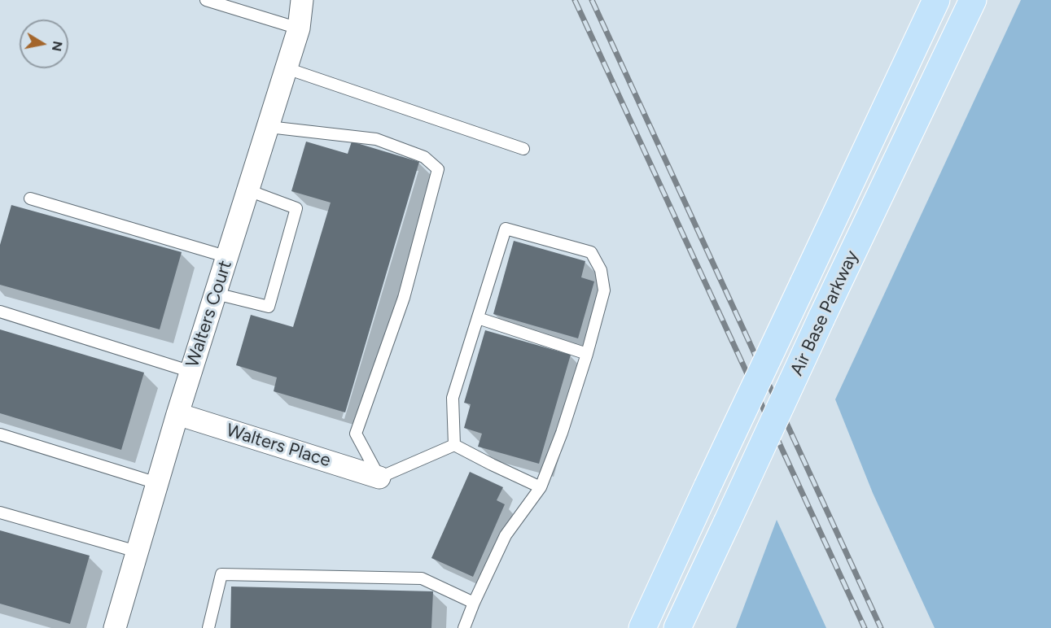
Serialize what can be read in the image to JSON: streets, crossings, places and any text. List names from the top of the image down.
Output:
{
  "streets": {
    "main road": ["Air Base Parkway"],
    "street": ["Walters Court", "Walters Place"]
  },
  "crossings": [
    ["Walters Court", "Walters Place"]
  ],
  "north": "right"
}
